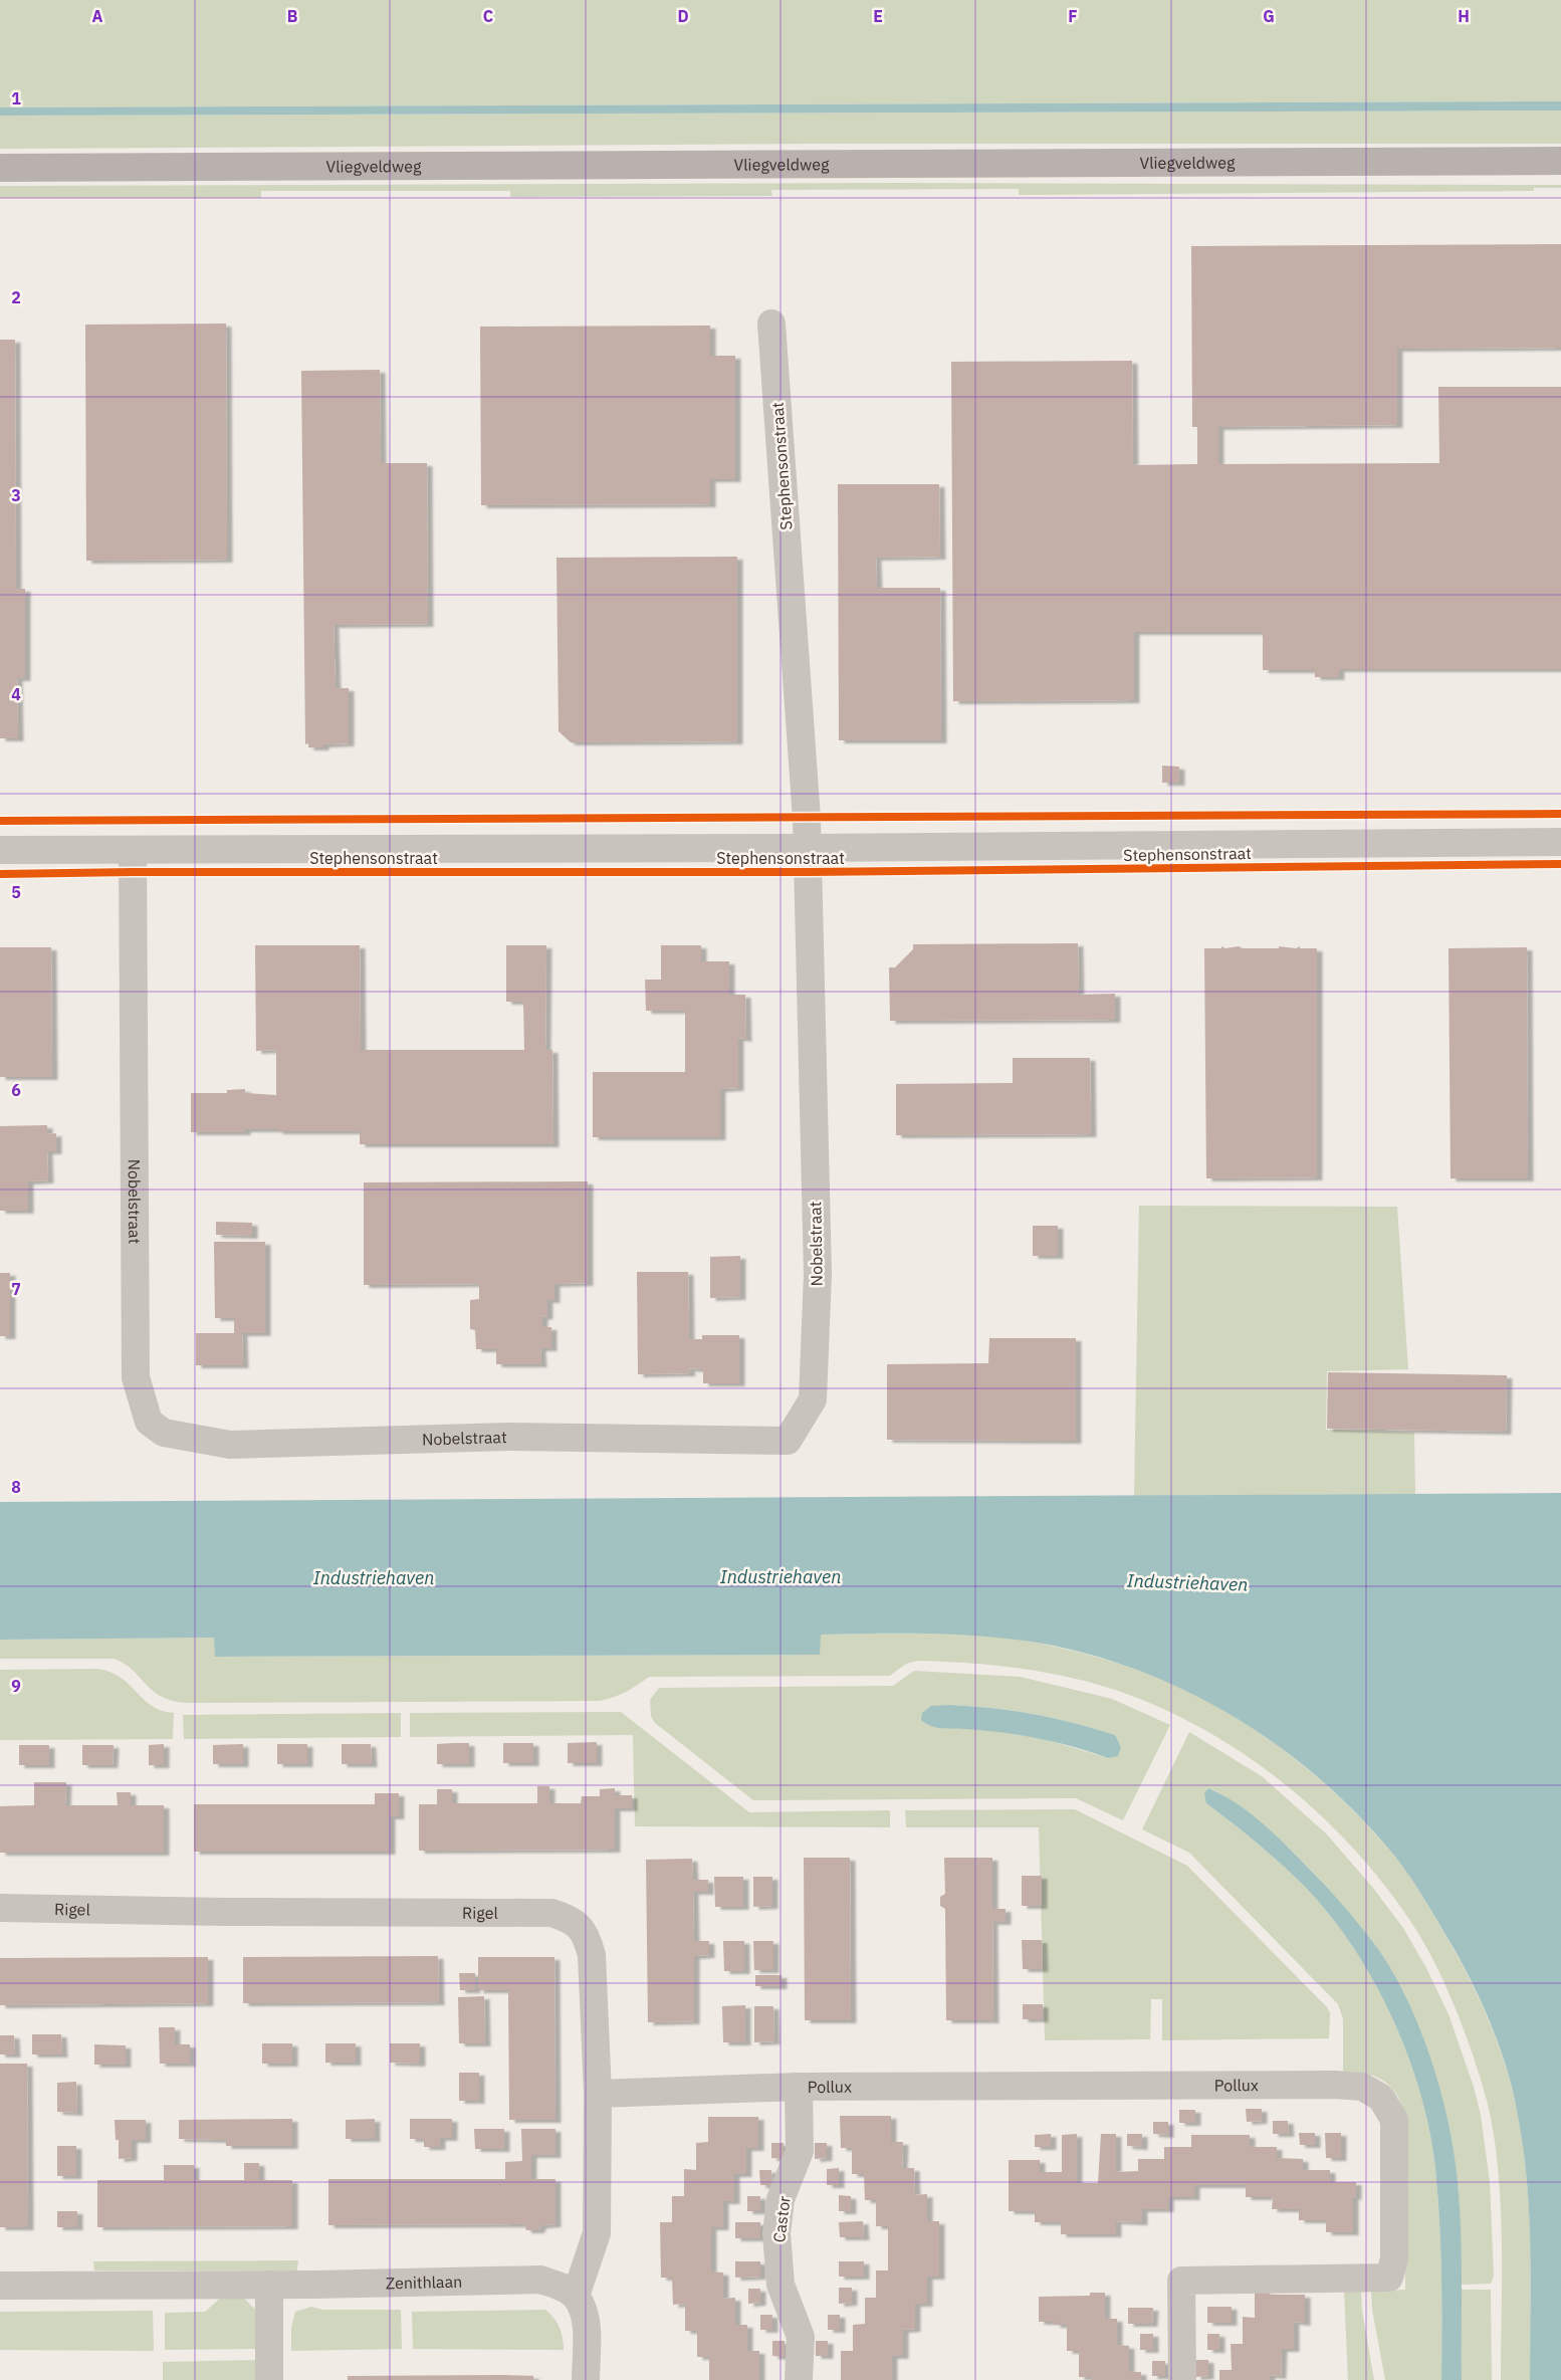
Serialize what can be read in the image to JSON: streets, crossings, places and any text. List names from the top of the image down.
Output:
{
  "streets": {
    "main road": ["Vliegveldweg"],
    "street": [
      "Stephensonstraat",
      "Nobelstraat",
      "Rigel",
      "Pollux",
      "Castor",
      "Zenithlaan"
    ]
  },
  "crossings": [
    ["Stephensonstraat", "Nobelstraat"],
    ["Rigel", "Pollux"],
    ["Rigel", "Zenithlaan"],
    ["Pollux", "Castor"]
  ],
  "water": ["Industriehaven"],
  "grid": {
    "columns": [
      "A",
      "B",
      "C",
      "D",
      "E",
      "F",
      "G",
      "H"
    ],
    "rows": [
      "1",
      "2",
      "3",
      "4",
      "5",
      "6",
      "7",
      "8",
      "9"
    ]
  }
}
